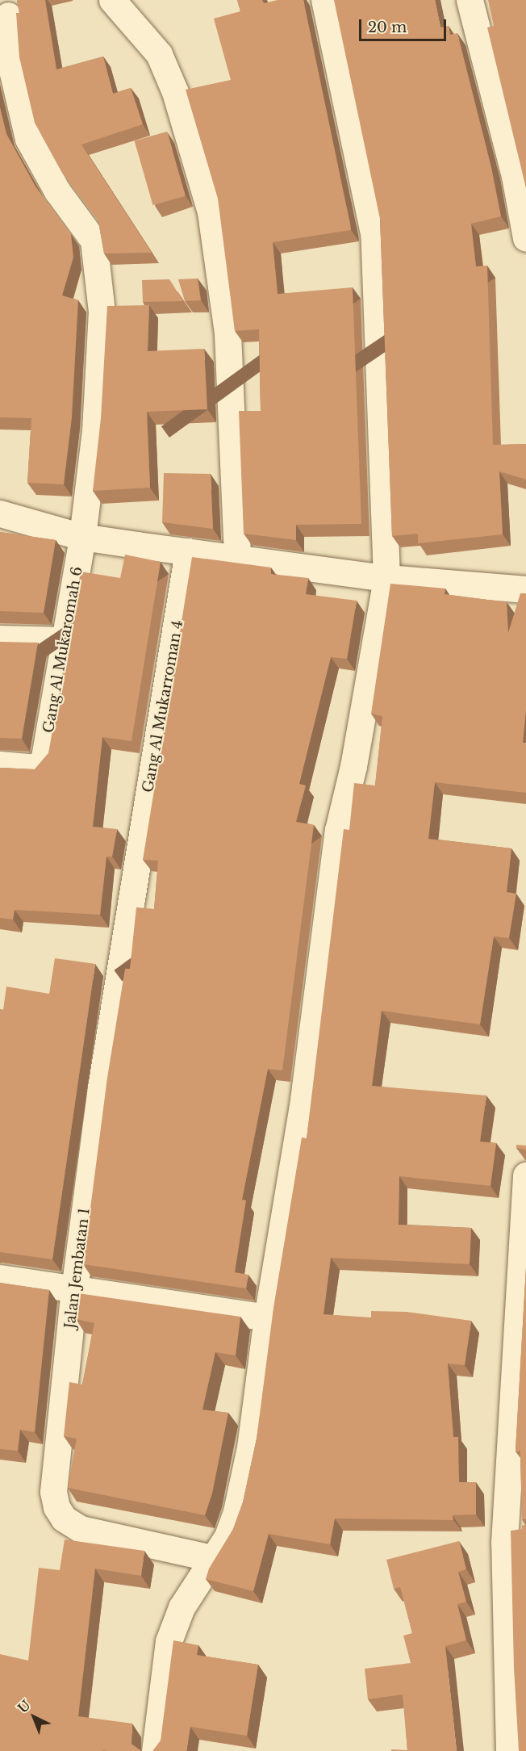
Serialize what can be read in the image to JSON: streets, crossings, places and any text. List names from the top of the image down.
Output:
{
  "streets": {
    "street": ["Gang Al Mukaromah 6", "Gang Al Mukarroman 4", "Jalan Jembatan 1"]
  },
  "crossings": [
    ["Gang Al Mukarroman 4", "Jalan Jembatan 1"]
  ],
  "scale_bar": "20 m",
  "north": "top left"
}
